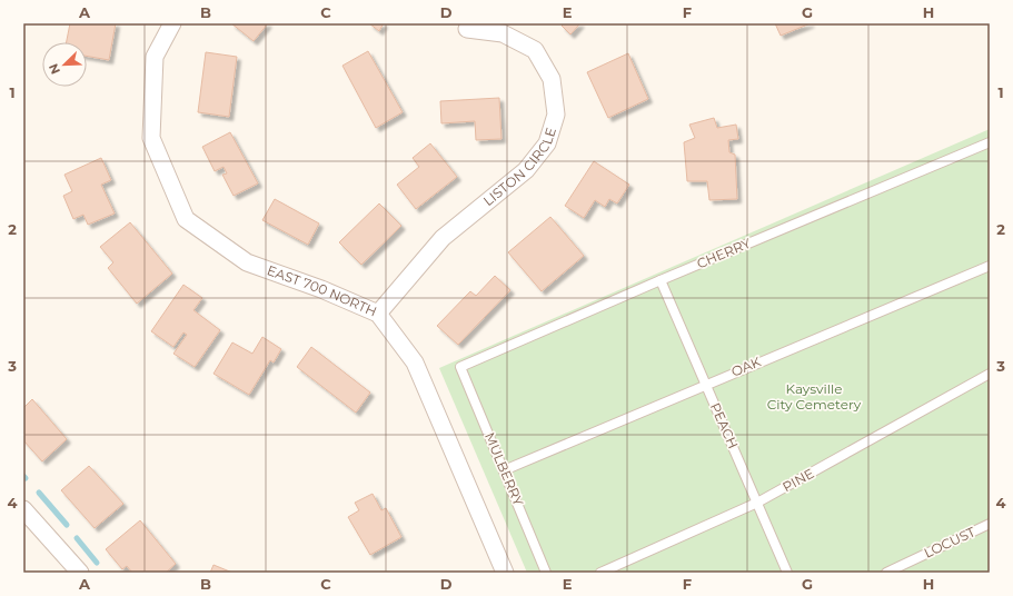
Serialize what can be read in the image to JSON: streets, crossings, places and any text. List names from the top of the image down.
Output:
{
  "streets": {
    "street": ["LISTON CIRCLE", "EAST 700 NORTH"],
    "lane": [
      "CHERRY",
      "OAK",
      "PEACH",
      "MULBERRY",
      "PINE",
      "LOCUST"
    ]
  },
  "crossings": [
    ["LISTON CIRCLE", "EAST 700 NORTH"],
    ["CHERRY", "PEACH"],
    ["CHERRY", "MULBERRY"],
    ["OAK", "PEACH"],
    ["OAK", "MULBERRY"],
    ["PEACH", "PINE"]
  ],
  "parks": ["Kaysville City Cemetery"],
  "north": "bottom left",
  "grid": {
    "columns": [
      "A",
      "B",
      "C",
      "D",
      "E",
      "F",
      "G",
      "H"
    ],
    "rows": [
      "1",
      "2",
      "3",
      "4"
    ]
  }
}
